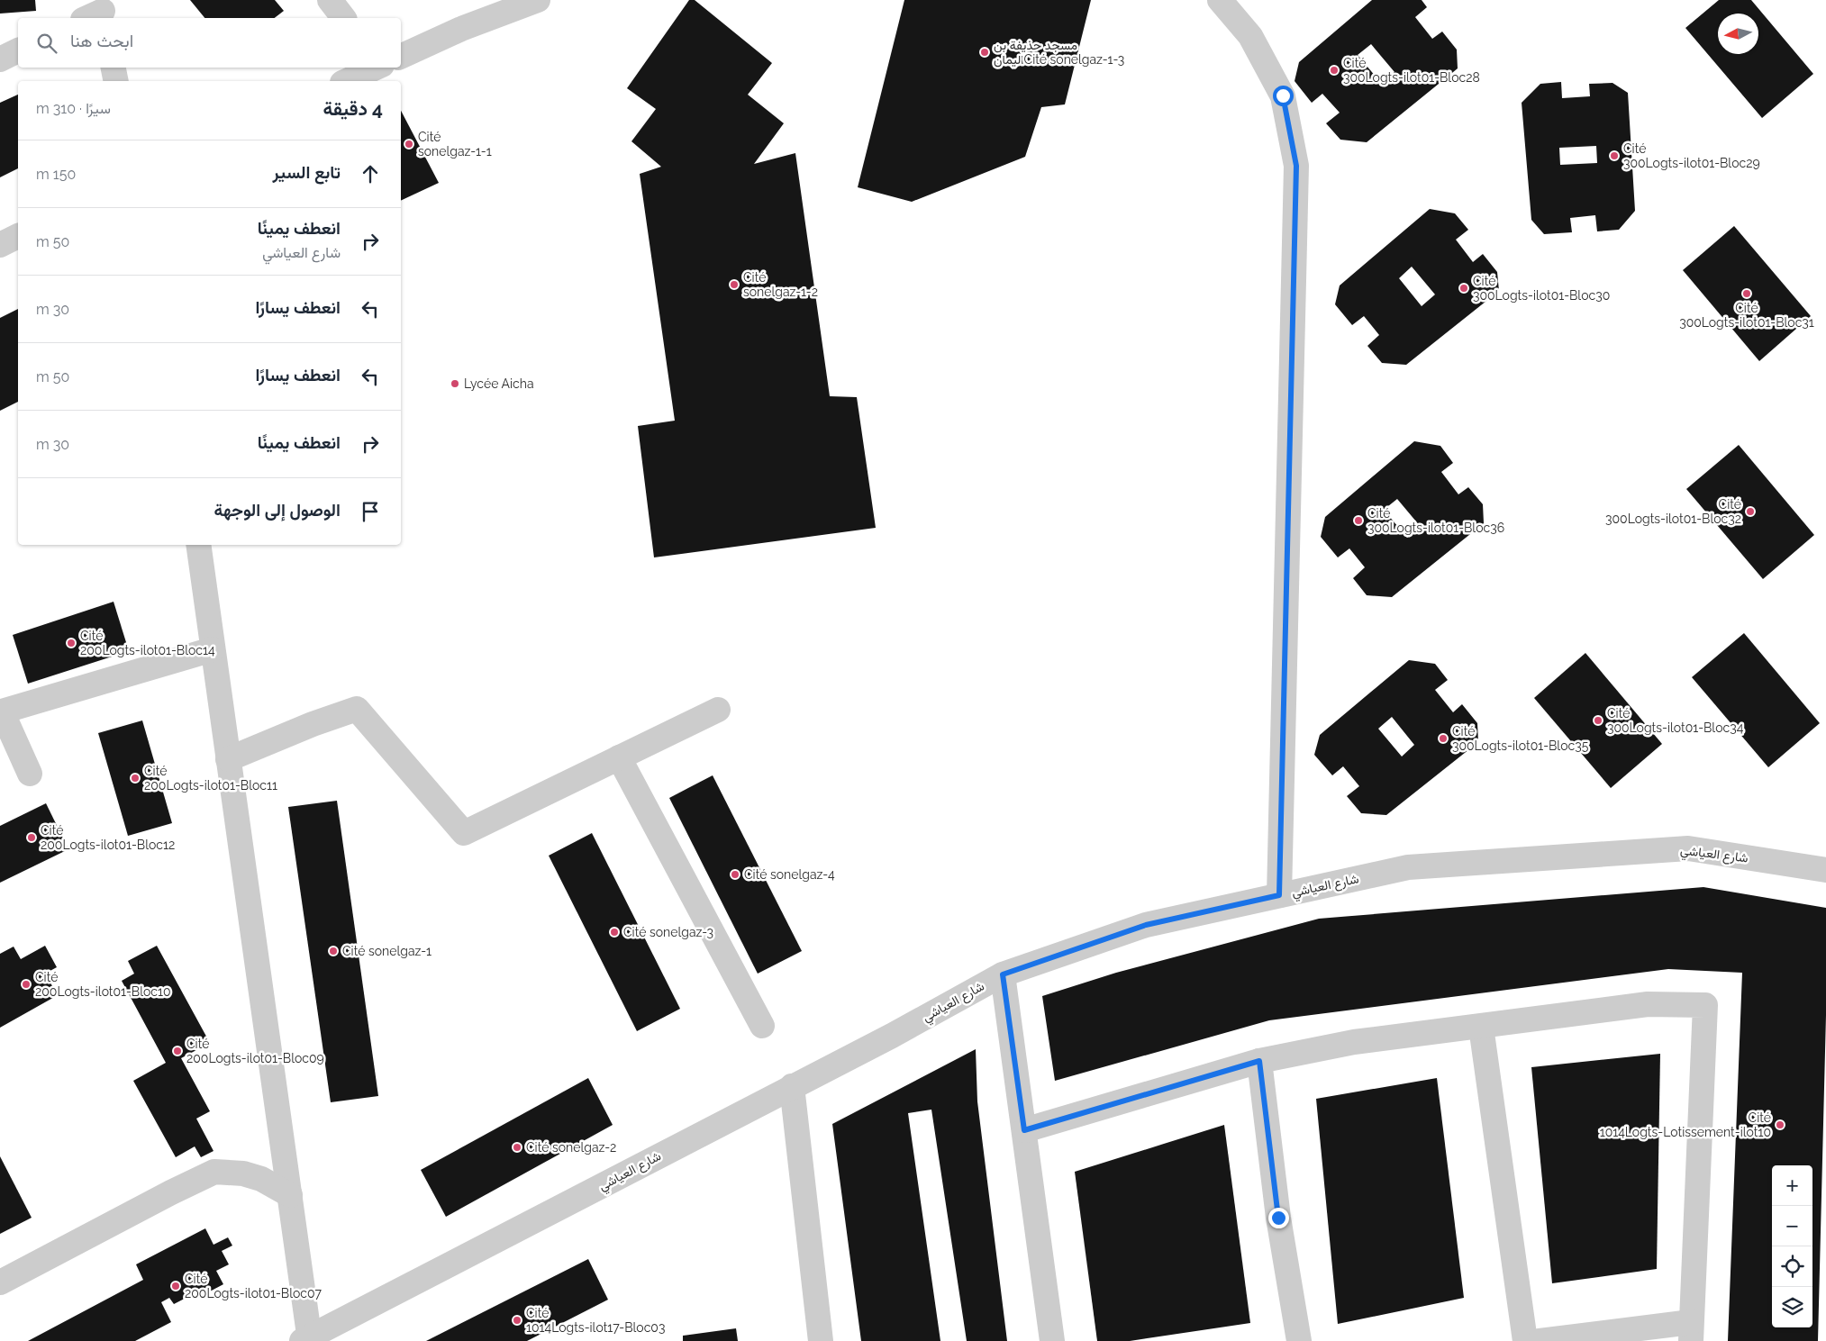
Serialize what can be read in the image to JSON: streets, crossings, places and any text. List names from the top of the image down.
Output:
{
  "streets": {
    "street": ["شارع العياشي"]
  },
  "places": [
    "مسجد حذيفة بن اليمانCité sonelgaz-1-3",
    "Cité 300Logts-ilot01-Bloc28",
    "Cité sonelgaz-1-1",
    "Cité 300Logts-ilot01-Bloc29",
    "Cité sonelgaz-1-2",
    "Cité 300Logts-ilot01-Bloc30",
    "Cité 300Logts-ilot01-Bloc31",
    "Lycée Aicha",
    "Cité 300Logts-ilot01-Bloc32",
    "Cité 300Logts-ilot01-Bloc36",
    "Cité 200Logts-ilot01-Bloc14",
    "Cité 300Logts-ilot01-Bloc34",
    "Cité 300Logts-ilot01-Bloc35",
    "Cité 200Logts-ilot01-Bloc11",
    "Cité 200Logts-ilot01-Bloc12",
    "Cité sonelgaz-4",
    "Cité sonelgaz-3",
    "Cité sonelgaz-1",
    "Cité 200Logts-ilot01-Bloc10",
    "Cité 200Logts-ilot01-Bloc09",
    "Cité 1014Logts-Lotissement-ilot10",
    "Cité sonelgaz-2",
    "Cité 200Logts-ilot01-Bloc07",
    "Cité 1014Logts-ilot17-Bloc03"
  ],
  "north": "left",
  "page": {
    "search": "ابحث هنا",
    "heading": ["4 دقيقة", "سيرًا · 310 m"],
    "list": [
      ["تابع السير", "150 m"],
      ["انعطف يمينًا", "شارع العياشي", "50 m"],
      ["انعطف يسارًا", "30 m"],
      ["انعطف يسارًا", "50 m"],
      ["انعطف يمينًا", "30 m"],
      "الوصول إلى الوجهة"
    ],
    "map_buttons": ["+", "−"]
  }
}
